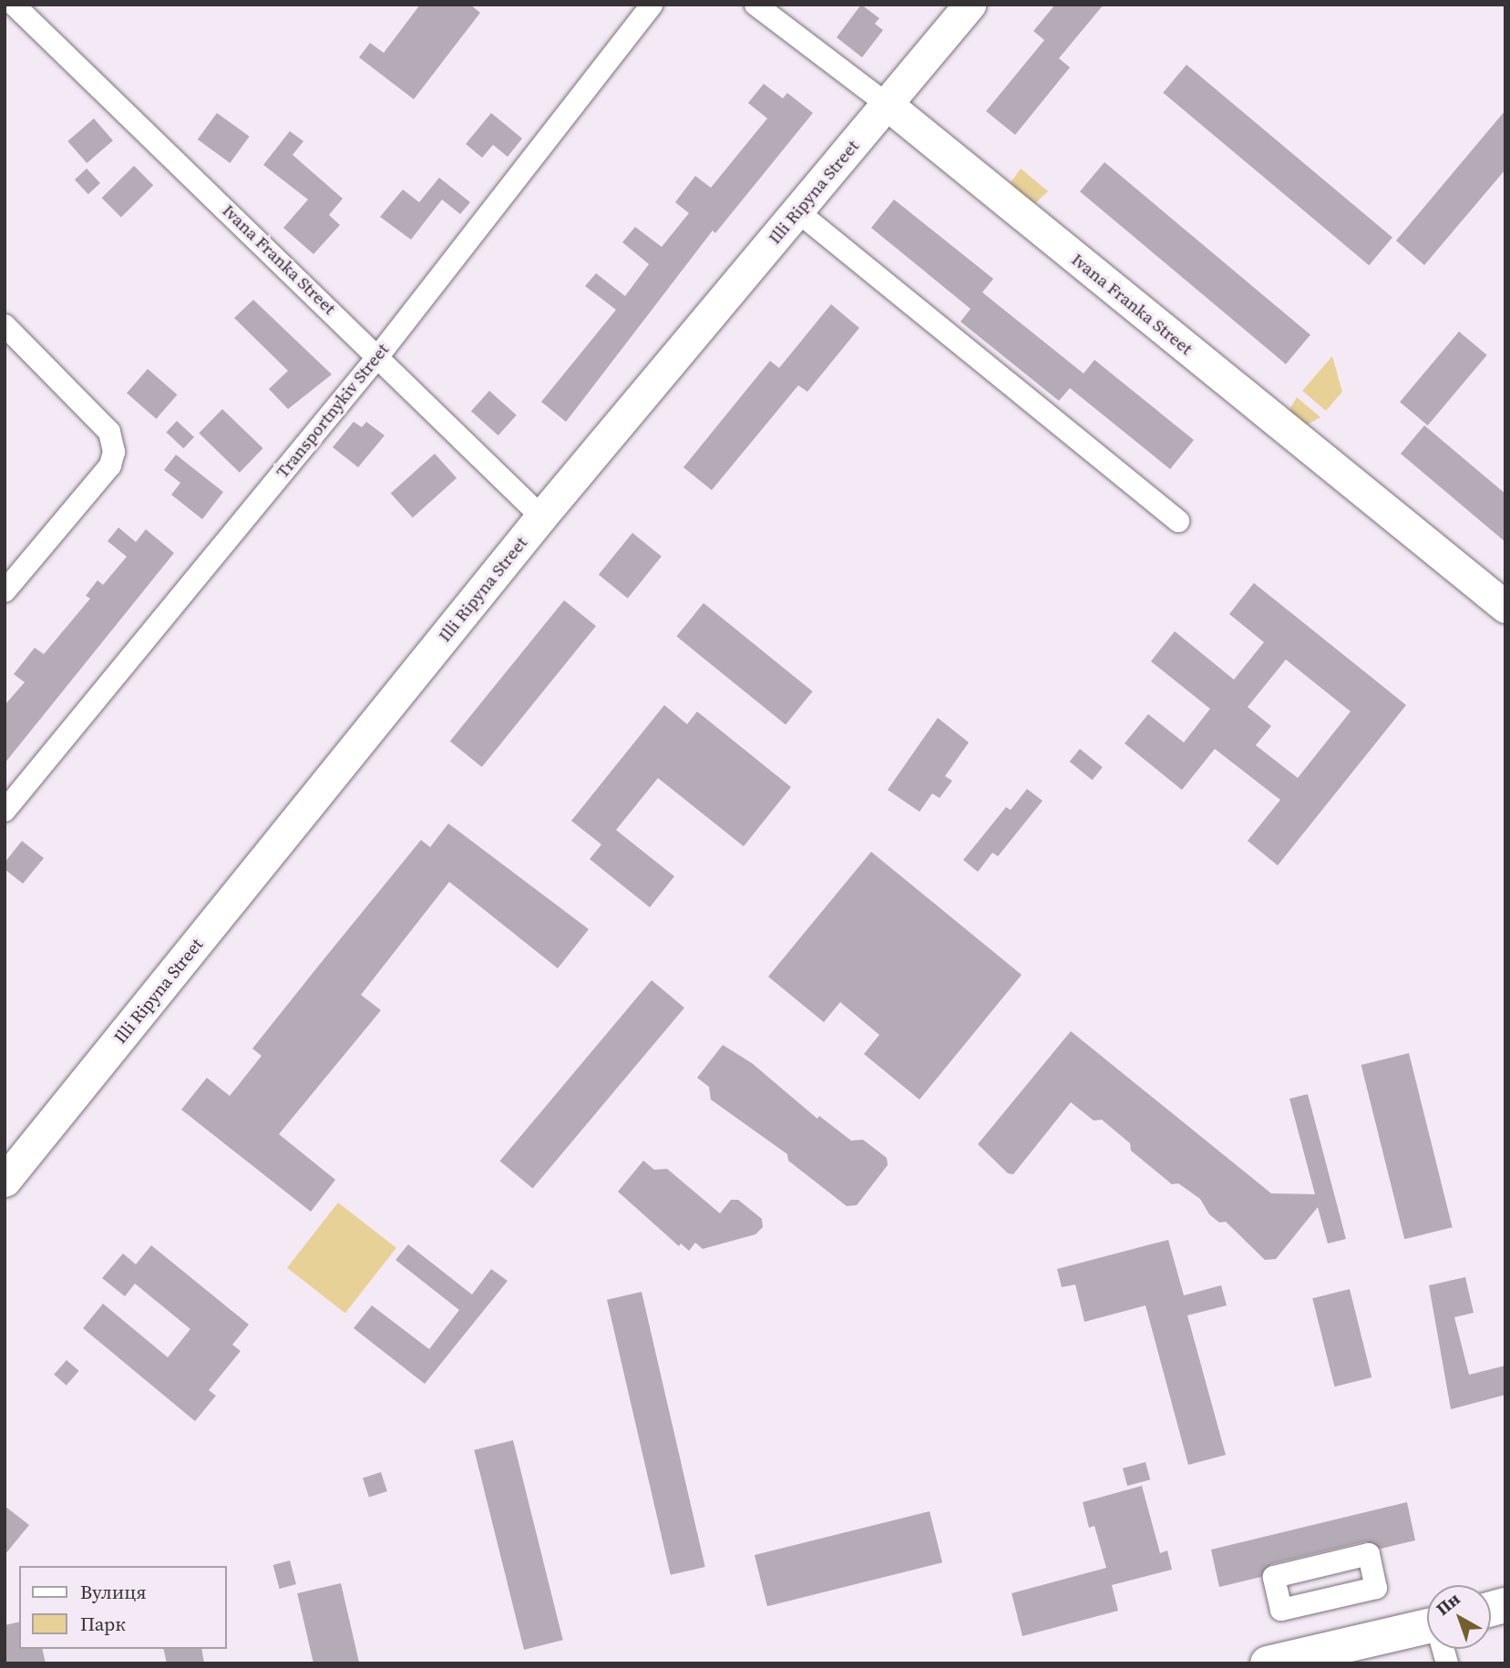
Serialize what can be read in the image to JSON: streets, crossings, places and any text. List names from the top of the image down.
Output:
{
  "streets": {
    "main road": ["Illi Ripyna Street", "Ivana Franka Street"],
    "street": ["Transportnykiv Street"]
  },
  "crossings": [
    ["Illi Ripyna Street", "Ivana Franka Street"],
    ["Ivana Franka Street", "Transportnykiv Street"]
  ],
  "legend": ["Вулиця", "Парк"],
  "north": "top left"
}
